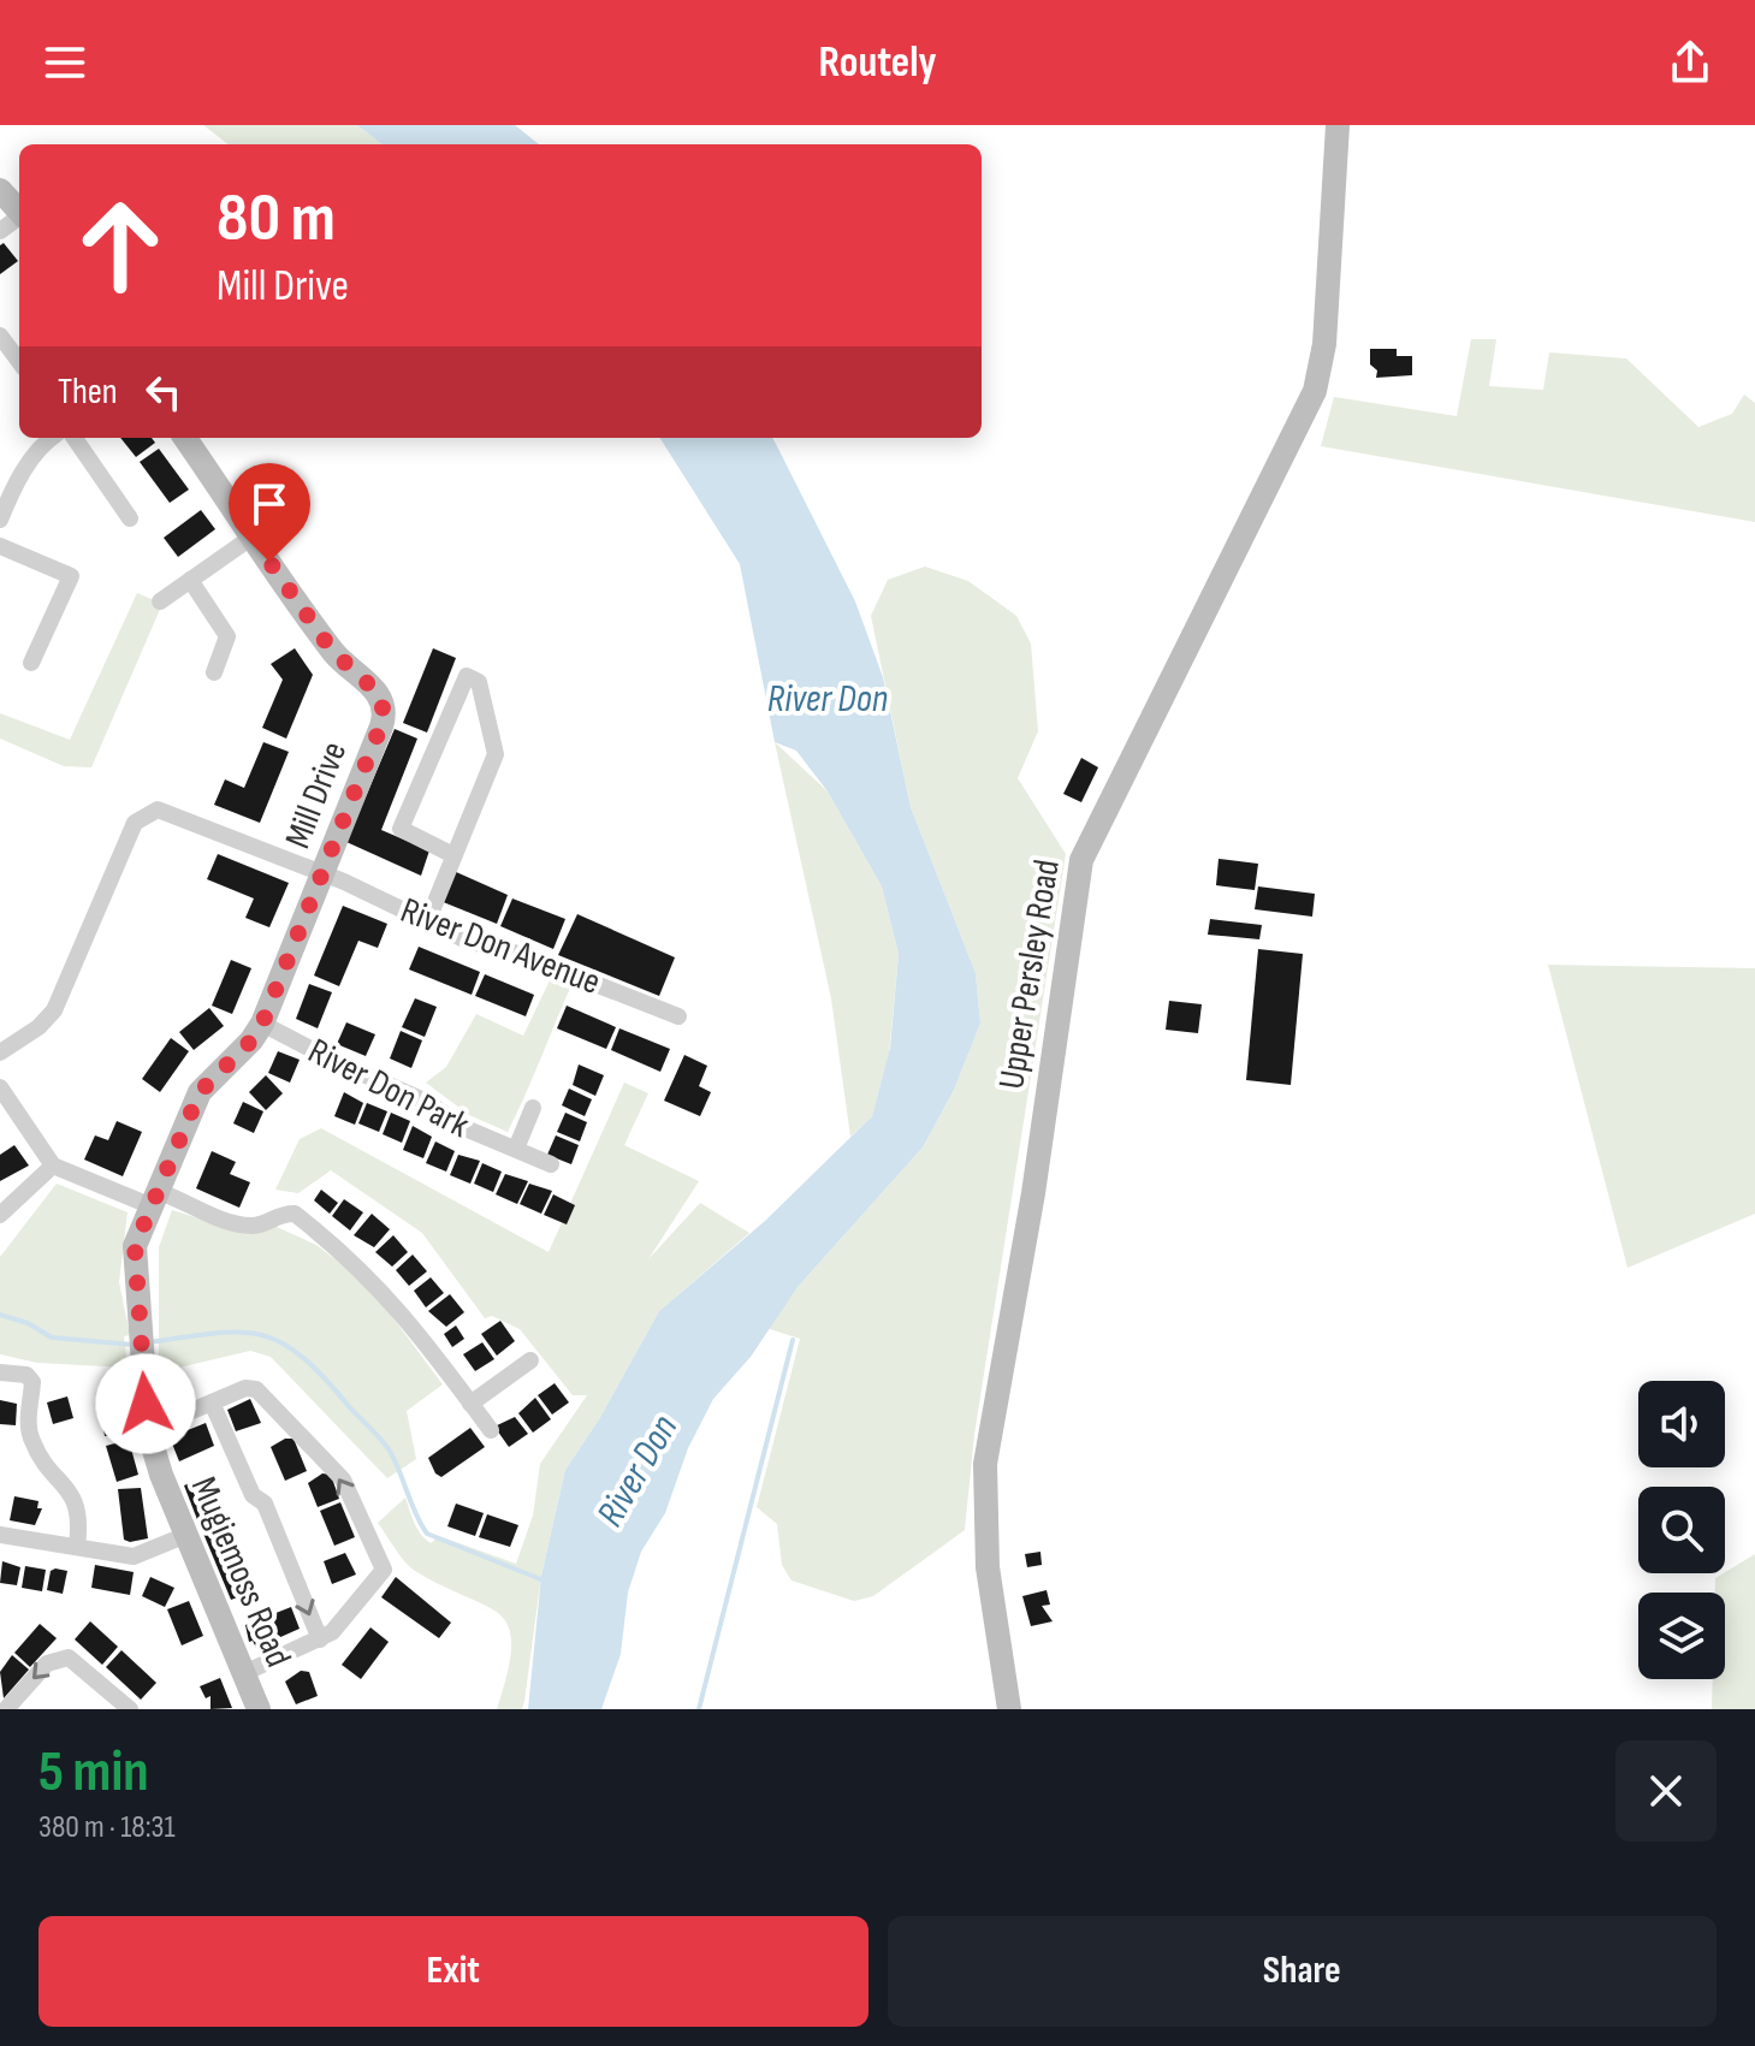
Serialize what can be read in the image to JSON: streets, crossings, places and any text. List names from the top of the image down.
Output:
{
  "streets": {
    "street": [
      "Mill Drive",
      "River Don Avenue",
      "Upper Persley Road",
      "River Don Park",
      "Mugiemoss Road"
    ]
  },
  "crossings": [
    ["Mill Drive", "River Don Avenue"],
    ["Mill Drive", "River Don Park"],
    ["Mill Drive", "Mugiemoss Road"]
  ],
  "water": ["River Don"],
  "page": {
    "header": "Routely",
    "turn": ["80 m", "Mill Drive"],
    "then": "Then",
    "heading": ["5 min", "380 m · 18:31"],
    "buttons": ["Exit", "Share"]
  }
}
